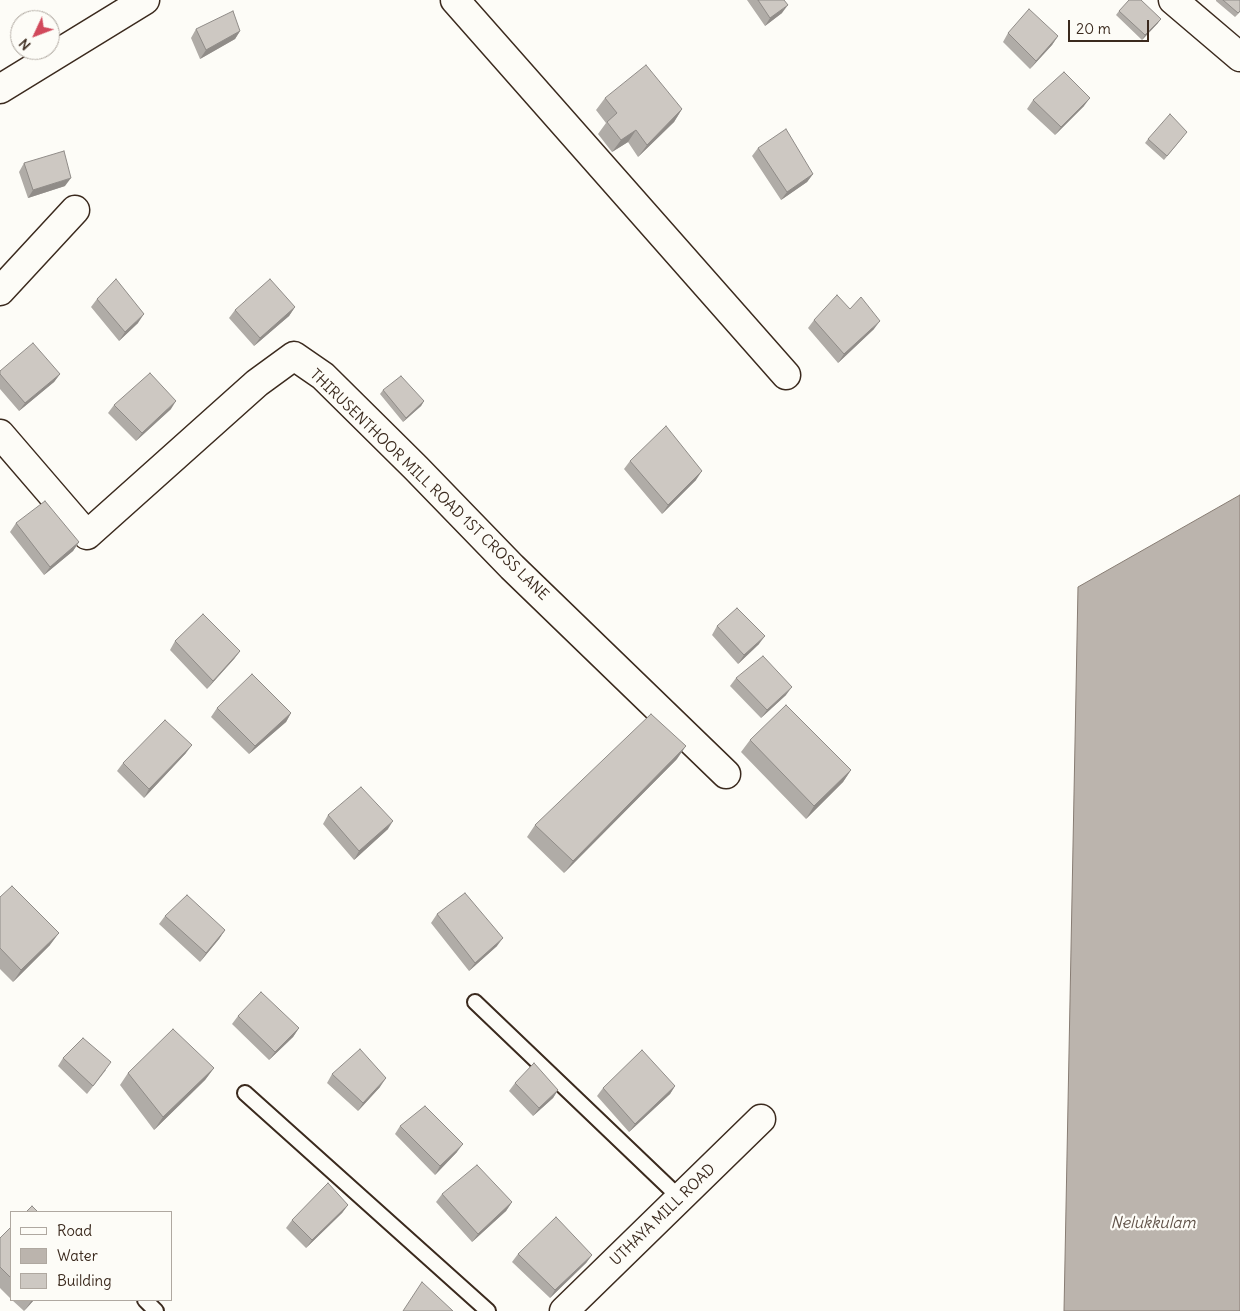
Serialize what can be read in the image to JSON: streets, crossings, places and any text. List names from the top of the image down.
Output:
{
  "streets": {
    "street": ["THIRUSENTHOOR MILL ROAD 1ST CROSS LANE", "UTHAYA MILL ROAD"]
  },
  "water": ["Nelukkulam"],
  "legend": ["Road", "Water", "Building"],
  "scale_bar": "20 m",
  "north": "bottom left"
}
